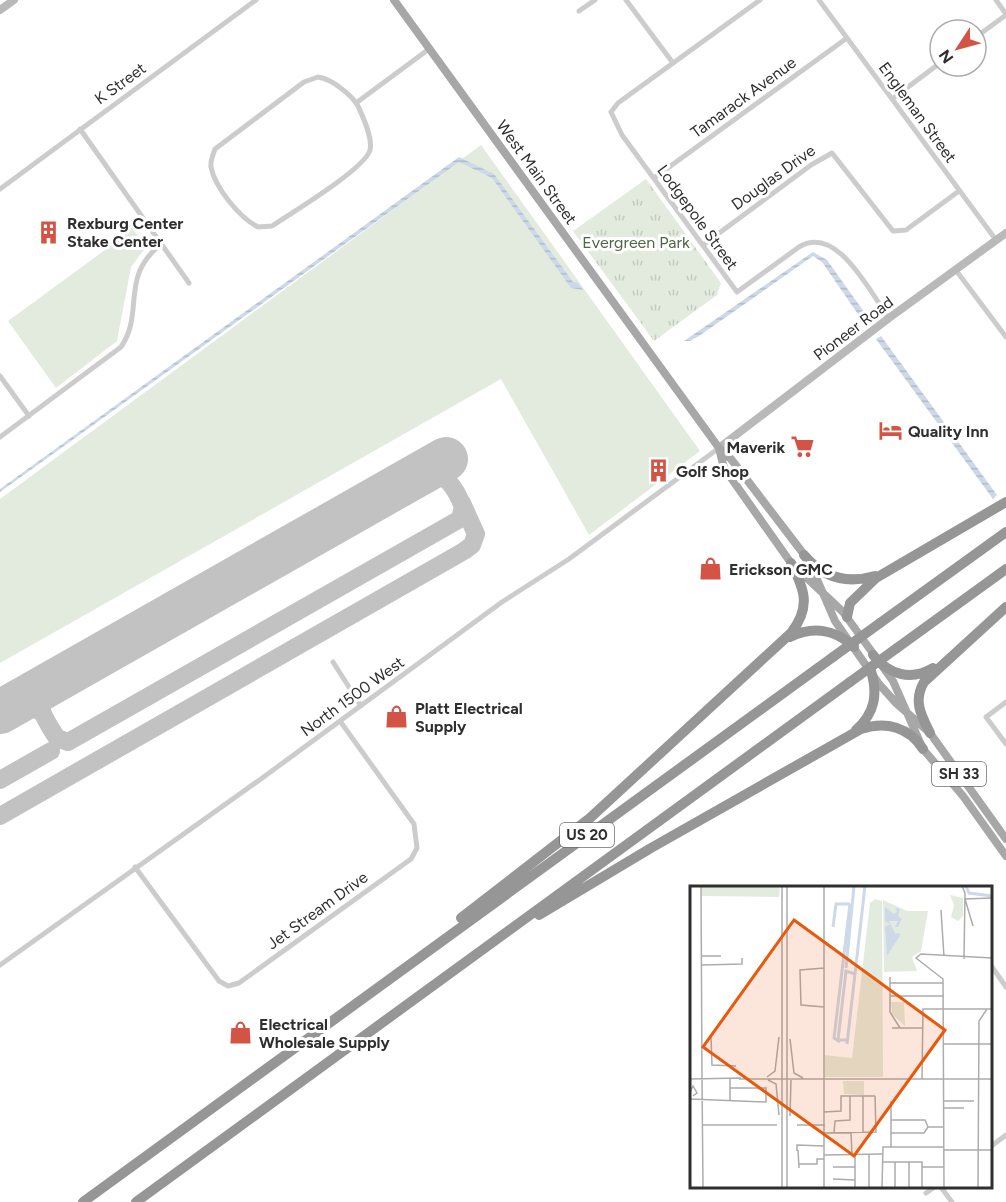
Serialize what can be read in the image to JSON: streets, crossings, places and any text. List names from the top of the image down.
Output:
{
  "streets": {
    "highway": ["SH 33", "US 20"],
    "main road": ["West Main Street"],
    "street": [
      "K Street",
      "Tamarack Avenue",
      "Engleman Street",
      "Douglas Drive",
      "Lodgepole Street",
      "Pioneer Road",
      "North 1500 West",
      "Jet Stream Drive"
    ]
  },
  "crossings": [
    ["Tamarack Avenue", "Engleman Street"],
    ["Tamarack Avenue", "Lodgepole Street"],
    ["Engleman Street", "Douglas Drive"],
    ["Engleman Street", "Pioneer Road"],
    ["West Main Street", "Pioneer Road"],
    ["West Main Street", "North 1500 West"],
    ["West Main Street", "SH 33"],
    ["Douglas Drive", "Lodgepole Street"],
    ["Lodgepole Street", "Pioneer Road"],
    ["Pioneer Road", "North 1500 West"],
    ["North 1500 West", "Jet Stream Drive"],
    ["SH 33", "US 20"]
  ],
  "parks": ["Evergreen Park"],
  "places": {
    "building": ["Rexburg Center Stake Center", "Golf Shop"],
    "hotel": ["Quality Inn"],
    "supermarket": ["Maverik"],
    "shop": ["Erickson GMC", "Platt Electrical Supply", "Electrical Wholesale Supply"]
  },
  "north": "bottom left"
}
